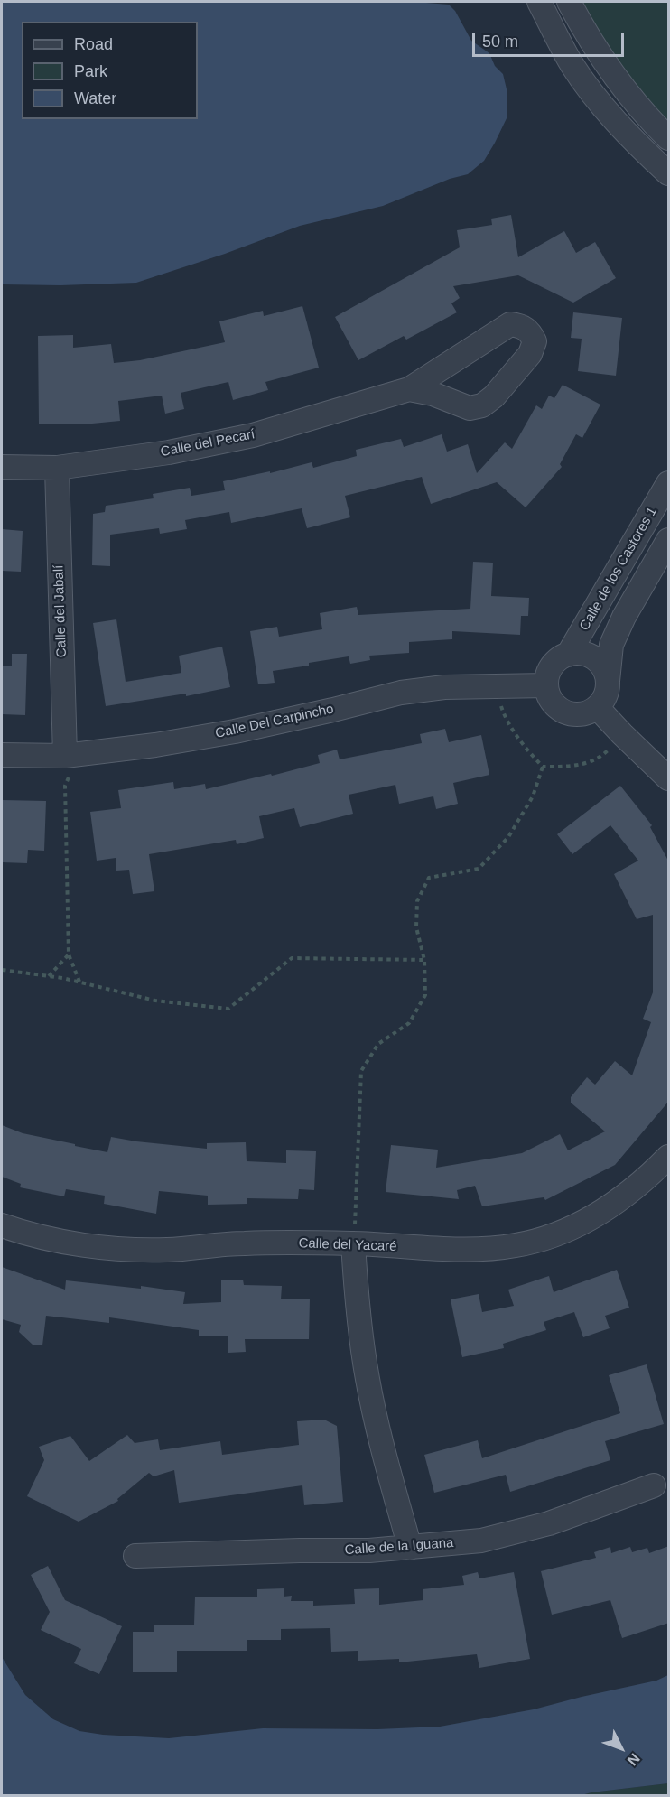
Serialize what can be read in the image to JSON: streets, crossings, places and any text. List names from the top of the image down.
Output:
{
  "streets": {
    "street": [
      "Calle del Pecarí",
      "Calle de los Castores 1",
      "Calle del Jabalí",
      "Calle Del Carpincho",
      "Calle del Yacaré",
      "Calle de la Iguana"
    ]
  },
  "crossings": [
    ["Calle del Pecarí", "Calle del Jabalí"],
    ["Calle de los Castores 1", "Calle Del Carpincho"],
    ["Calle del Jabalí", "Calle Del Carpincho"]
  ],
  "legend": ["Road", "Park", "Water"],
  "scale_bar": "50 m",
  "north": "bottom right"
}
